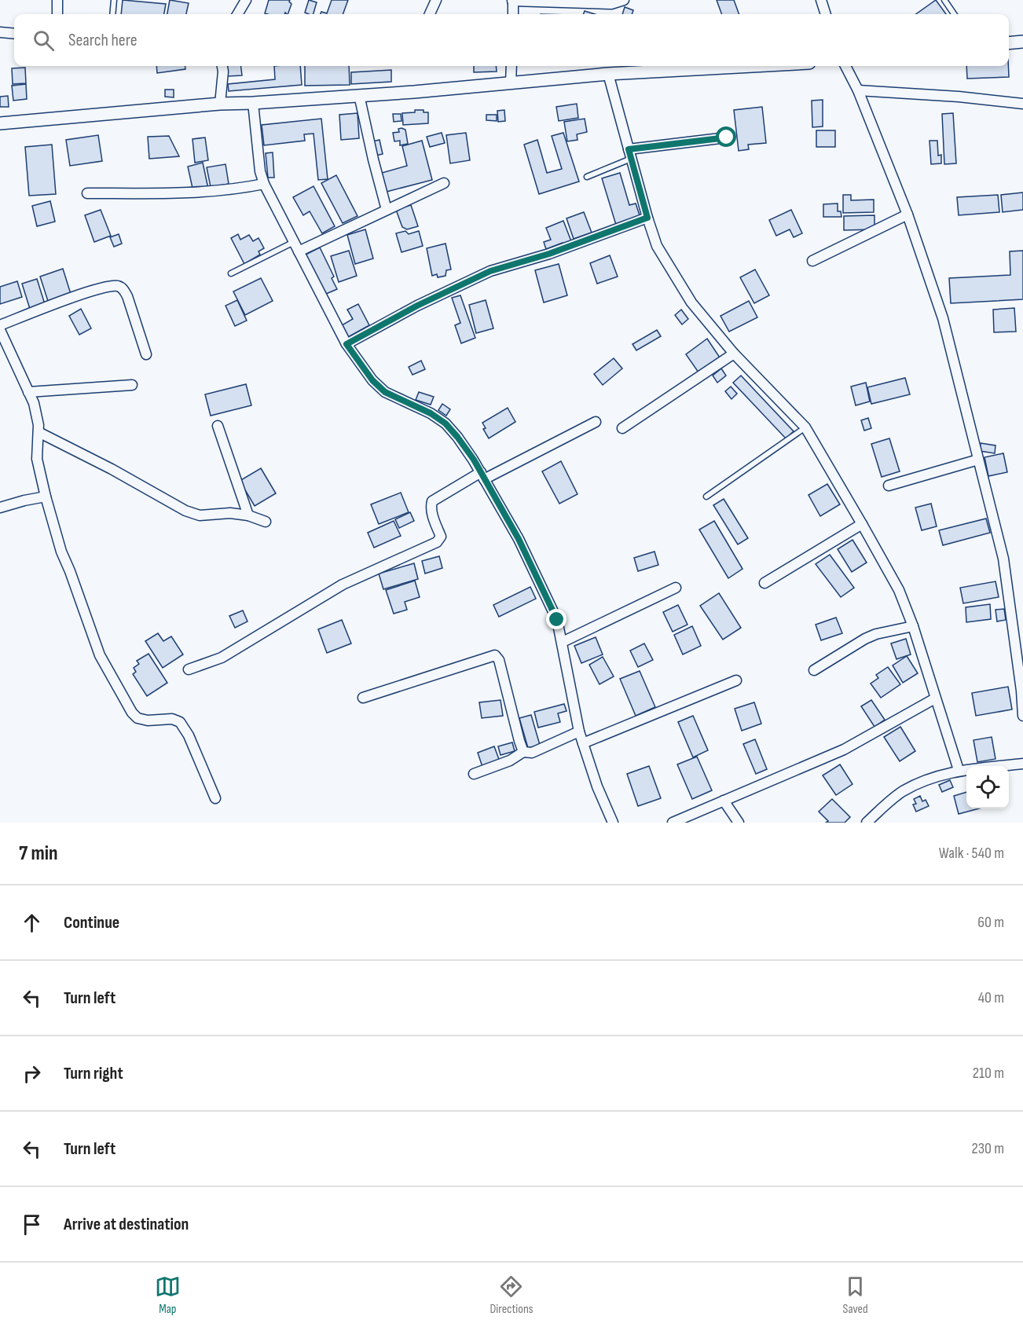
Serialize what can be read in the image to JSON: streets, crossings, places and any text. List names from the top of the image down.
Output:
{
  "page": {
    "search": "Search here",
    "heading": ["7 min", "Walk · 540 m"],
    "list": [
      ["Continue", "60 m"],
      ["Turn left", "40 m"],
      ["Turn right", "210 m"],
      ["Turn left", "230 m"],
      "Arrive at destination"
    ],
    "nav": ["Map", "Directions", "Saved"]
  }
}
